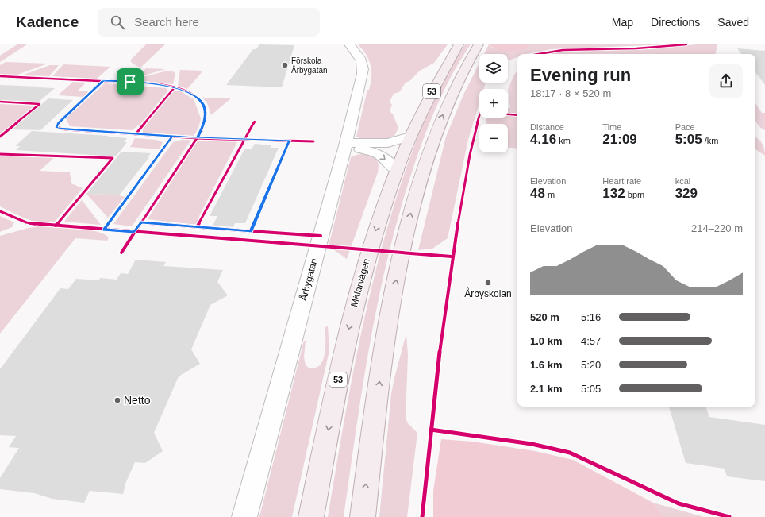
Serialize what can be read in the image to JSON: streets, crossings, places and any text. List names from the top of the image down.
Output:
{
  "streets": {
    "main road": ["53", "Mälarvägen"],
    "street": ["Årbygatan"]
  },
  "places": ["Förskola Årbygatan", "Årbyskolan", "Netto"],
  "page": {
    "header": "Kadence",
    "search": "Search here",
    "nav": ["Map", "Directions", "Saved"],
    "map_buttons": ["+", "−"],
    "heading": ["Evening run", "18:17 · 8 × 520 m"],
    "stats": [
      ["Distance", "4.16 km"],
      ["Time", "21:09"],
      ["Pace", "5:05 /km"],
      ["Elevation", "48 m"],
      ["Heart rate", "132 bpm"],
      ["kcal", "329"]
    ],
    "chart": ["Elevation", "214–220 m"],
    "list": [
      {
        "name": "520 m",
        "note": "5:16"
      },
      {
        "name": "1.0 km",
        "note": "4:57"
      },
      {
        "name": "1.6 km",
        "note": "5:20"
      },
      {
        "name": "2.1 km",
        "note": "5:05"
      }
    ]
  }
}
